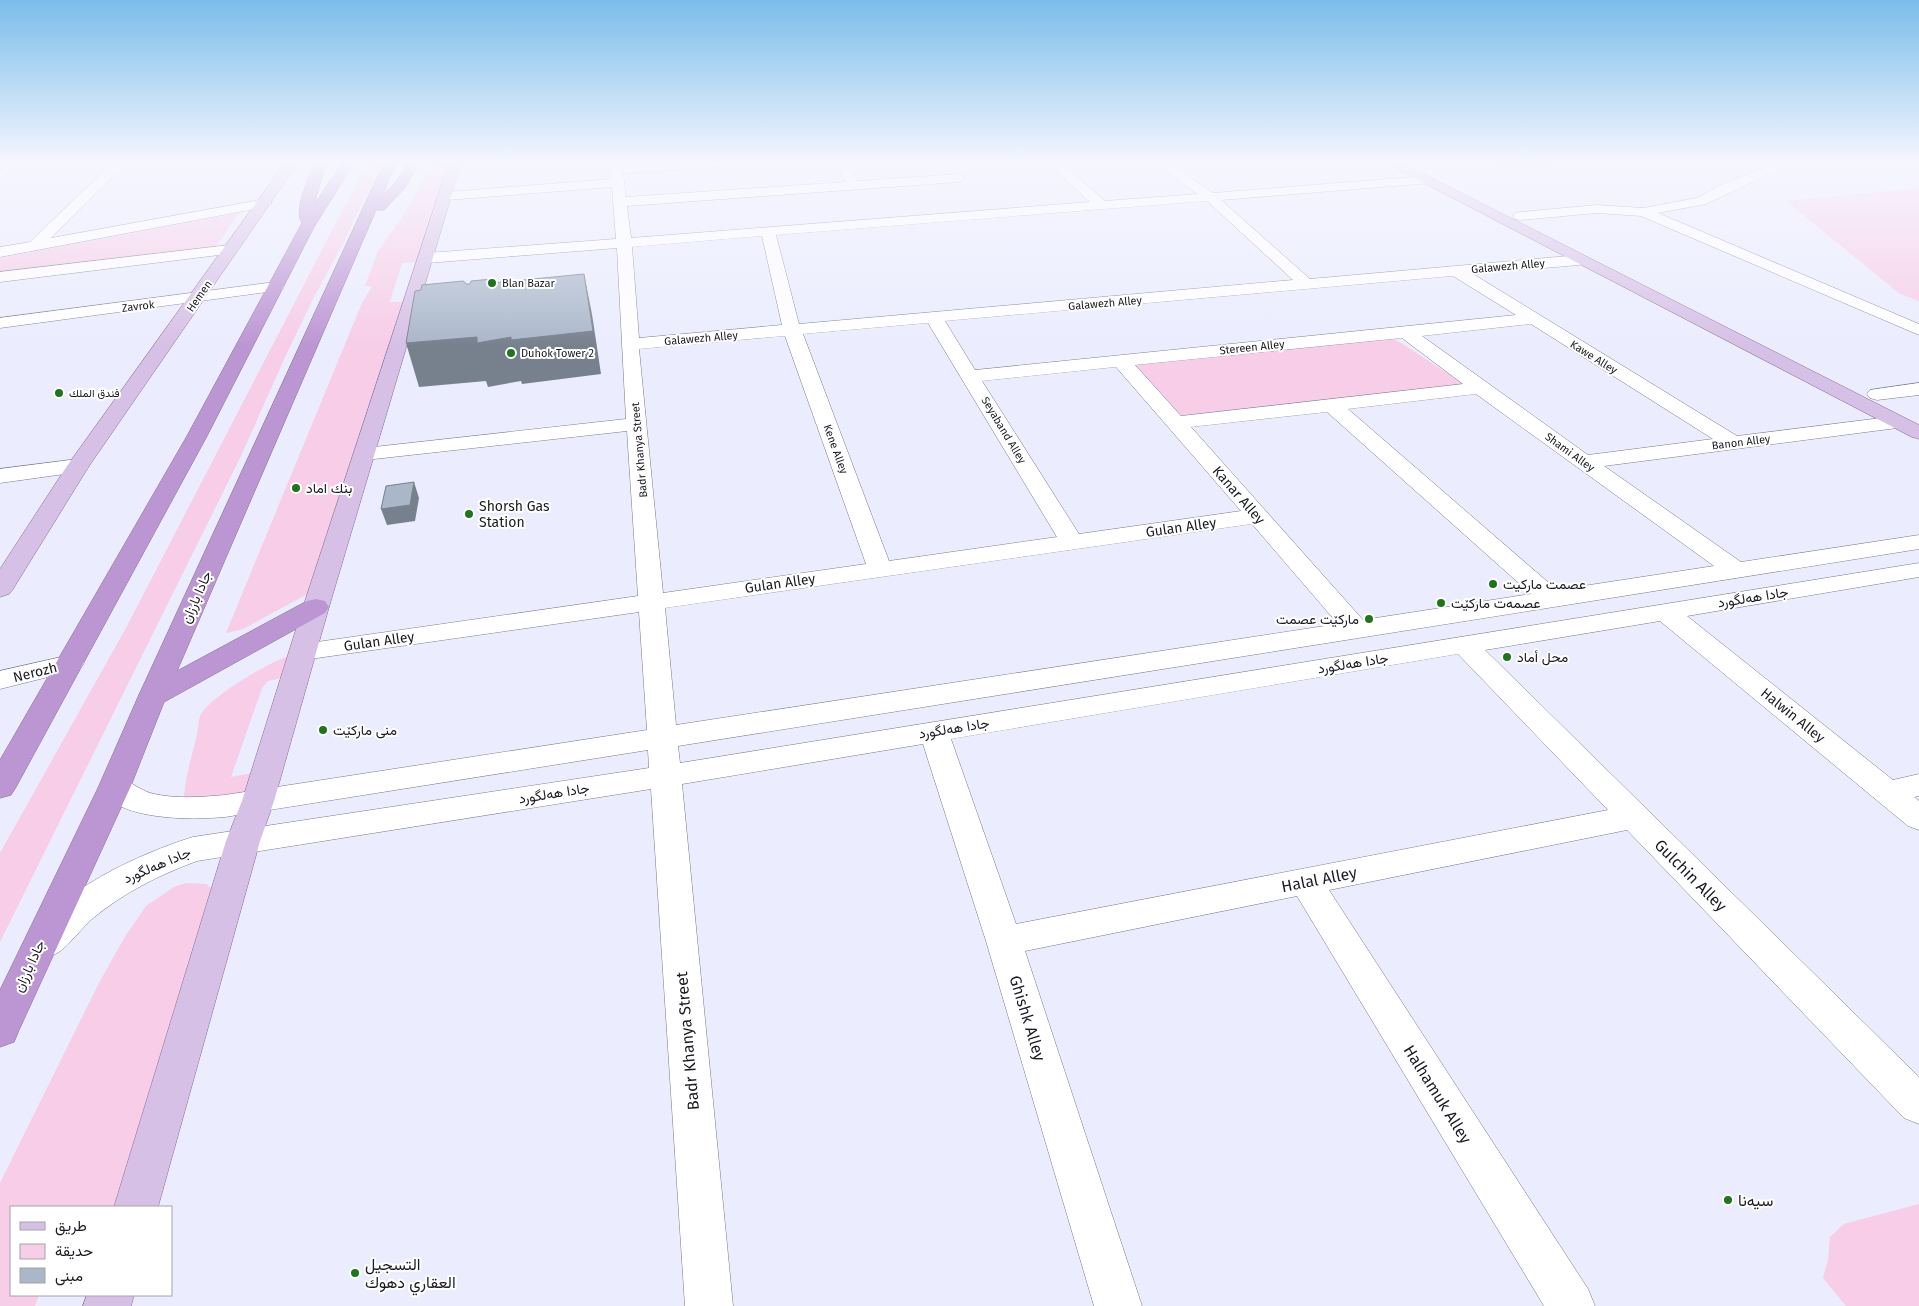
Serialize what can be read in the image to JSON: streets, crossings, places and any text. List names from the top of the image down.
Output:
{
  "streets": {
    "highway": ["جادا بارزان"],
    "main road": ["Hemen"],
    "street": [
      "Galawezh Alley",
      "Zavrok",
      "Stereen Alley",
      "Kawe Alley",
      "Seyaband Alley",
      "Banon Alley",
      "Kene Alley",
      "Badr Khanya Street",
      "Shami Alley",
      "Kanar Alley",
      "Gulan Alley",
      "جادا هەلگورد",
      "Nerozh",
      "Halwin Alley",
      "Gulchin Alley",
      "Halal Alley",
      "Ghishk Alley",
      "Halhamuk Alley"
    ]
  },
  "crossings": [
    ["Galawezh Alley", "Kawe Alley"],
    ["Galawezh Alley", "Seyaband Alley"],
    ["Galawezh Alley", "Kene Alley"],
    ["Galawezh Alley", "Badr Khanya Street"],
    ["Hemen", "Zavrok"],
    ["Stereen Alley", "Kawe Alley"],
    ["Stereen Alley", "Seyaband Alley"],
    ["Stereen Alley", "Shami Alley"],
    ["Stereen Alley", "Kanar Alley"],
    ["Kawe Alley", "Banon Alley"],
    ["Seyaband Alley", "Gulan Alley"],
    ["Banon Alley", "Shami Alley"],
    ["Kene Alley", "Gulan Alley"],
    ["Badr Khanya Street", "Gulan Alley"],
    ["Badr Khanya Street", "جادا هەلگورد"],
    ["Kanar Alley", "Gulan Alley"],
    ["جادا بارزان", "جادا هەلگورد"],
    ["جادا هەلگورد", "Halwin Alley"],
    ["جادا هەلگورد", "Gulchin Alley"],
    ["جادا هەلگورد", "Ghishk Alley"],
    ["Gulchin Alley", "Halal Alley"],
    ["Halal Alley", "Ghishk Alley"],
    ["Halal Alley", "Halhamuk Alley"]
  ],
  "places": [
    "Blan Bazar",
    "Duhok Tower 2",
    "فندق الملك",
    "بنك اماد",
    "Shorsh Gas Station",
    "عصمت ماركيت",
    "عصمه‌ت ماركێت",
    "ماركێت عصمت",
    "محل أماد",
    "منی مارکێت",
    "سیەنا",
    "التسجيل العقاري دهوك"
  ],
  "legend": ["طريق", "حديقة", "مبنى"]
}
